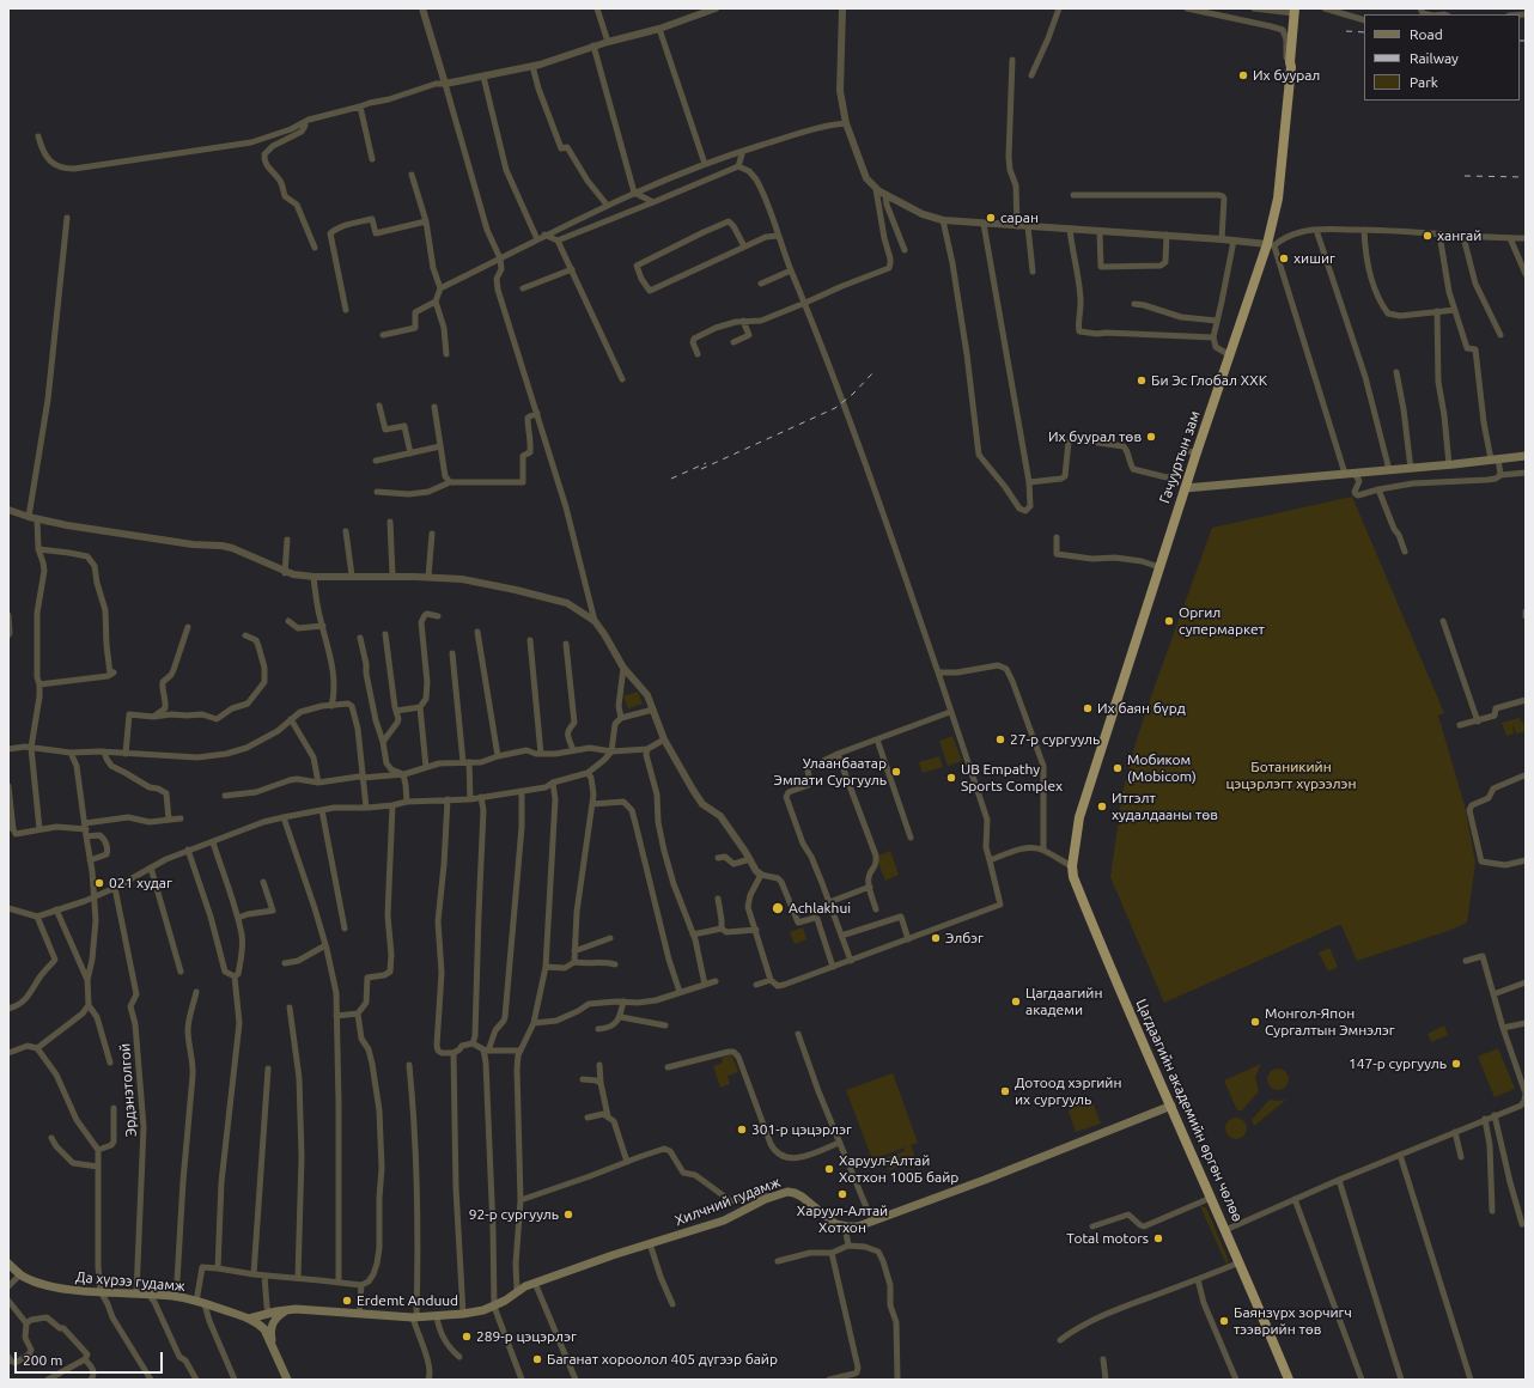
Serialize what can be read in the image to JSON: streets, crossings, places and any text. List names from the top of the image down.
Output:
{
  "streets": {
    "highway": ["Гачууртын зам", "Цагдаагийн академийн өргөн чөлөө"],
    "main road": ["Хилчний гудамж", "Да хүрээ гудамж"],
    "street": ["Эрдэнэтолгой"]
  },
  "crossings": [
    ["Гачууртын зам", "Цагдаагийн академийн өргөн чөлөө"],
    ["Эрдэнэтолгой", "Да хүрээ гудамж"],
    ["Хилчний гудамж", "Да хүрээ гудамж"]
  ],
  "parks": ["Ботаникийн цэцэрлэгт хүрээлэн"],
  "places": [
    "Их буурал",
    "саран",
    "хангай",
    "хишиг",
    "Би Эс Глобал ХХК",
    "Их буурал төв",
    "Оргил супермаркет",
    "Их баян бүрд",
    "27-р сургууль",
    "Мобиком (Mobicom)",
    "Улаанбаатар Эмпати Сургууль",
    "UB Empathy Sports Complex",
    "Итгэлт худалдааны төв",
    "021 худаг",
    "Achlakhui",
    "Элбэг",
    "Цагдаагийн академи",
    "Монгол-Япон Сургалтын Эмнэлэг",
    "147-р сургууль",
    "Дотоод хэргийн их сургууль",
    "301-р цэцэрлэг",
    "Харуул-Алтай Хотхон 100Б байр",
    "Харуул-Алтай Хотхон",
    "92-р сургууль",
    "Total motors",
    "Erdemt Anduud",
    "Баянзүрх зорчигч тээврийн төв",
    "289-р цэцэрлэг",
    "Баганат хороолол 405 дүгээр байр"
  ],
  "legend": ["Road", "Railway", "Park"],
  "scale_bar": "200 m"
}
